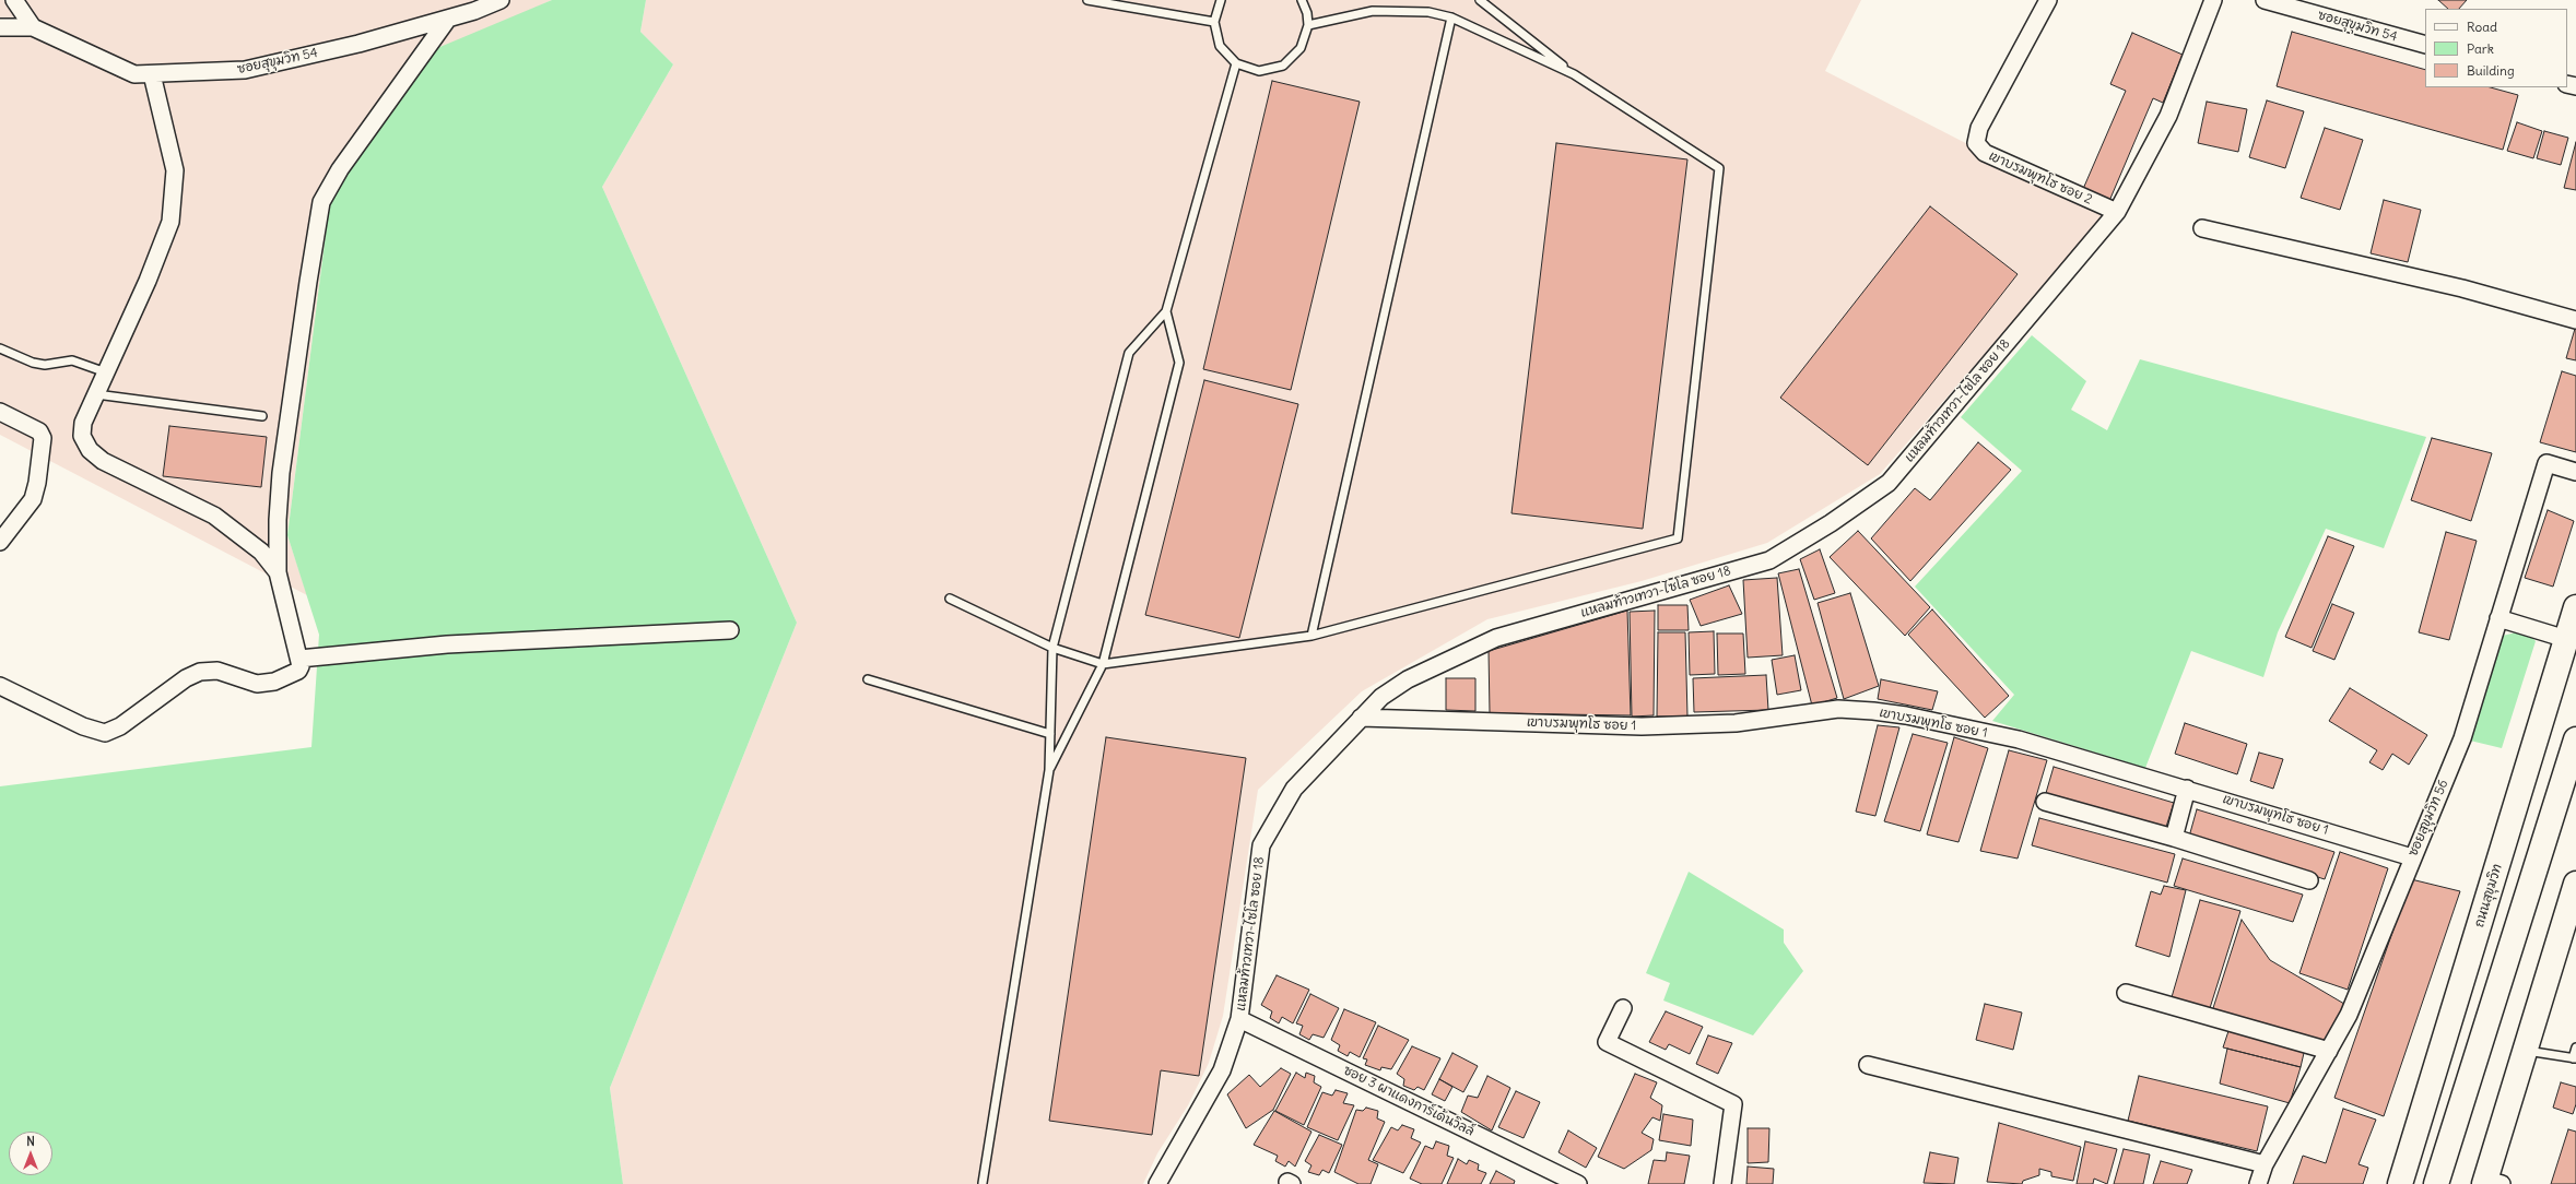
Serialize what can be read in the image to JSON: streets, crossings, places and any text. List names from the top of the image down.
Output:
{
  "streets": {
    "highway": ["ถนนสุขุมวิท"],
    "street": [
      "ซอยสุขุมวิท 54",
      "เขาบรมพุทโธ ซอย 2",
      "แหลมท้าวเทวา-ไซโล ซอย 18",
      "เขาบรมพุทโธ ซอย 1",
      "ซอยสุขุมวิท 56",
      "ซอย 3 ผาแดงการ์เด้นวิลล์"
    ]
  },
  "crossings": [
    ["เขาบรมพุทโธ ซอย 2", "แหลมท้าวเทวา-ไซโล ซอย 18"],
    ["แหลมท้าวเทวา-ไซโล ซอย 18", "เขาบรมพุทโธ ซอย 1"],
    ["แหลมท้าวเทวา-ไซโล ซอย 18", "ซอย 3 ผาแดงการ์เด้นวิลล์"],
    ["เขาบรมพุทโธ ซอย 1", "ซอยสุขุมวิท 56"]
  ],
  "legend": ["Road", "Park", "Building"],
  "north": "top"
}
